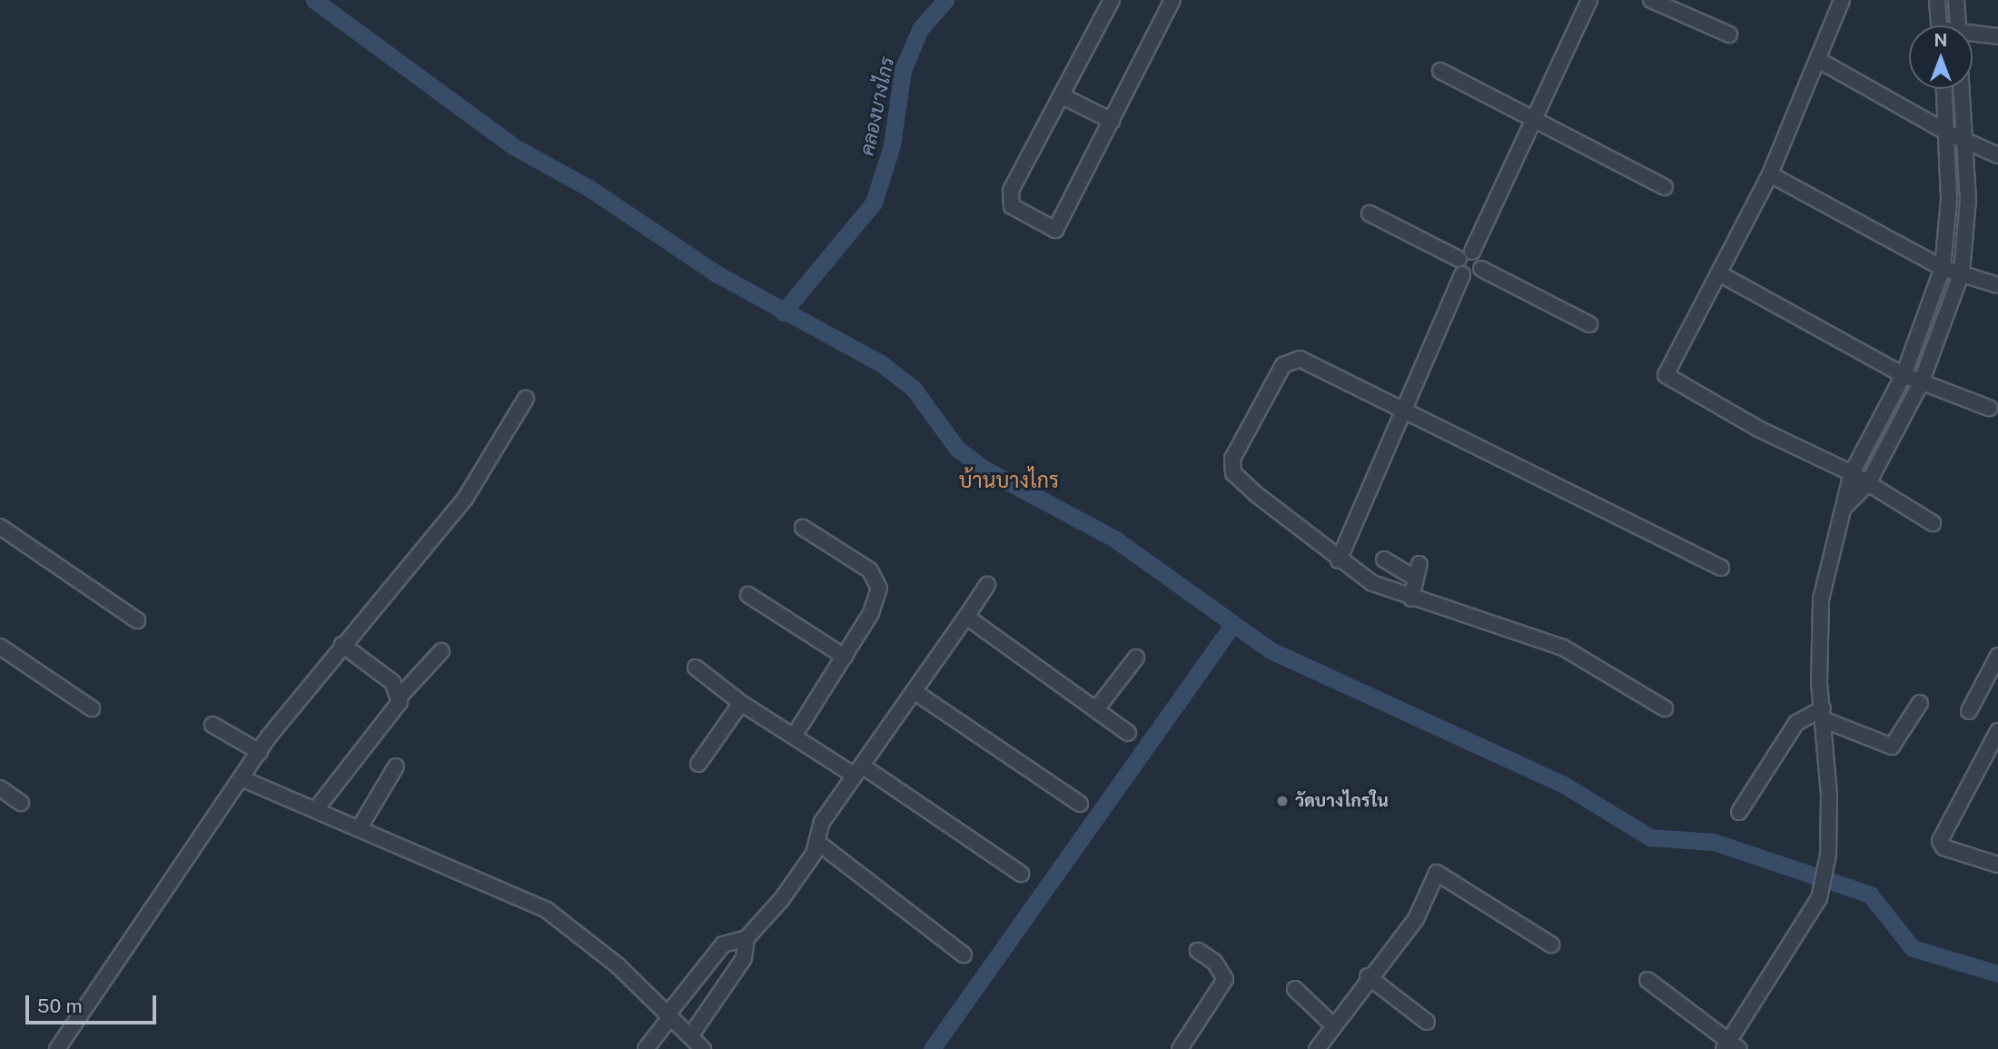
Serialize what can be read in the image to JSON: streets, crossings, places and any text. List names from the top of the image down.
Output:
{
  "districts": ["บ้านบางไกร"],
  "water": ["คลองบางไกร"],
  "places": ["วัดบางไกรใน"],
  "scale_bar": "50 m",
  "north": "top"
}
